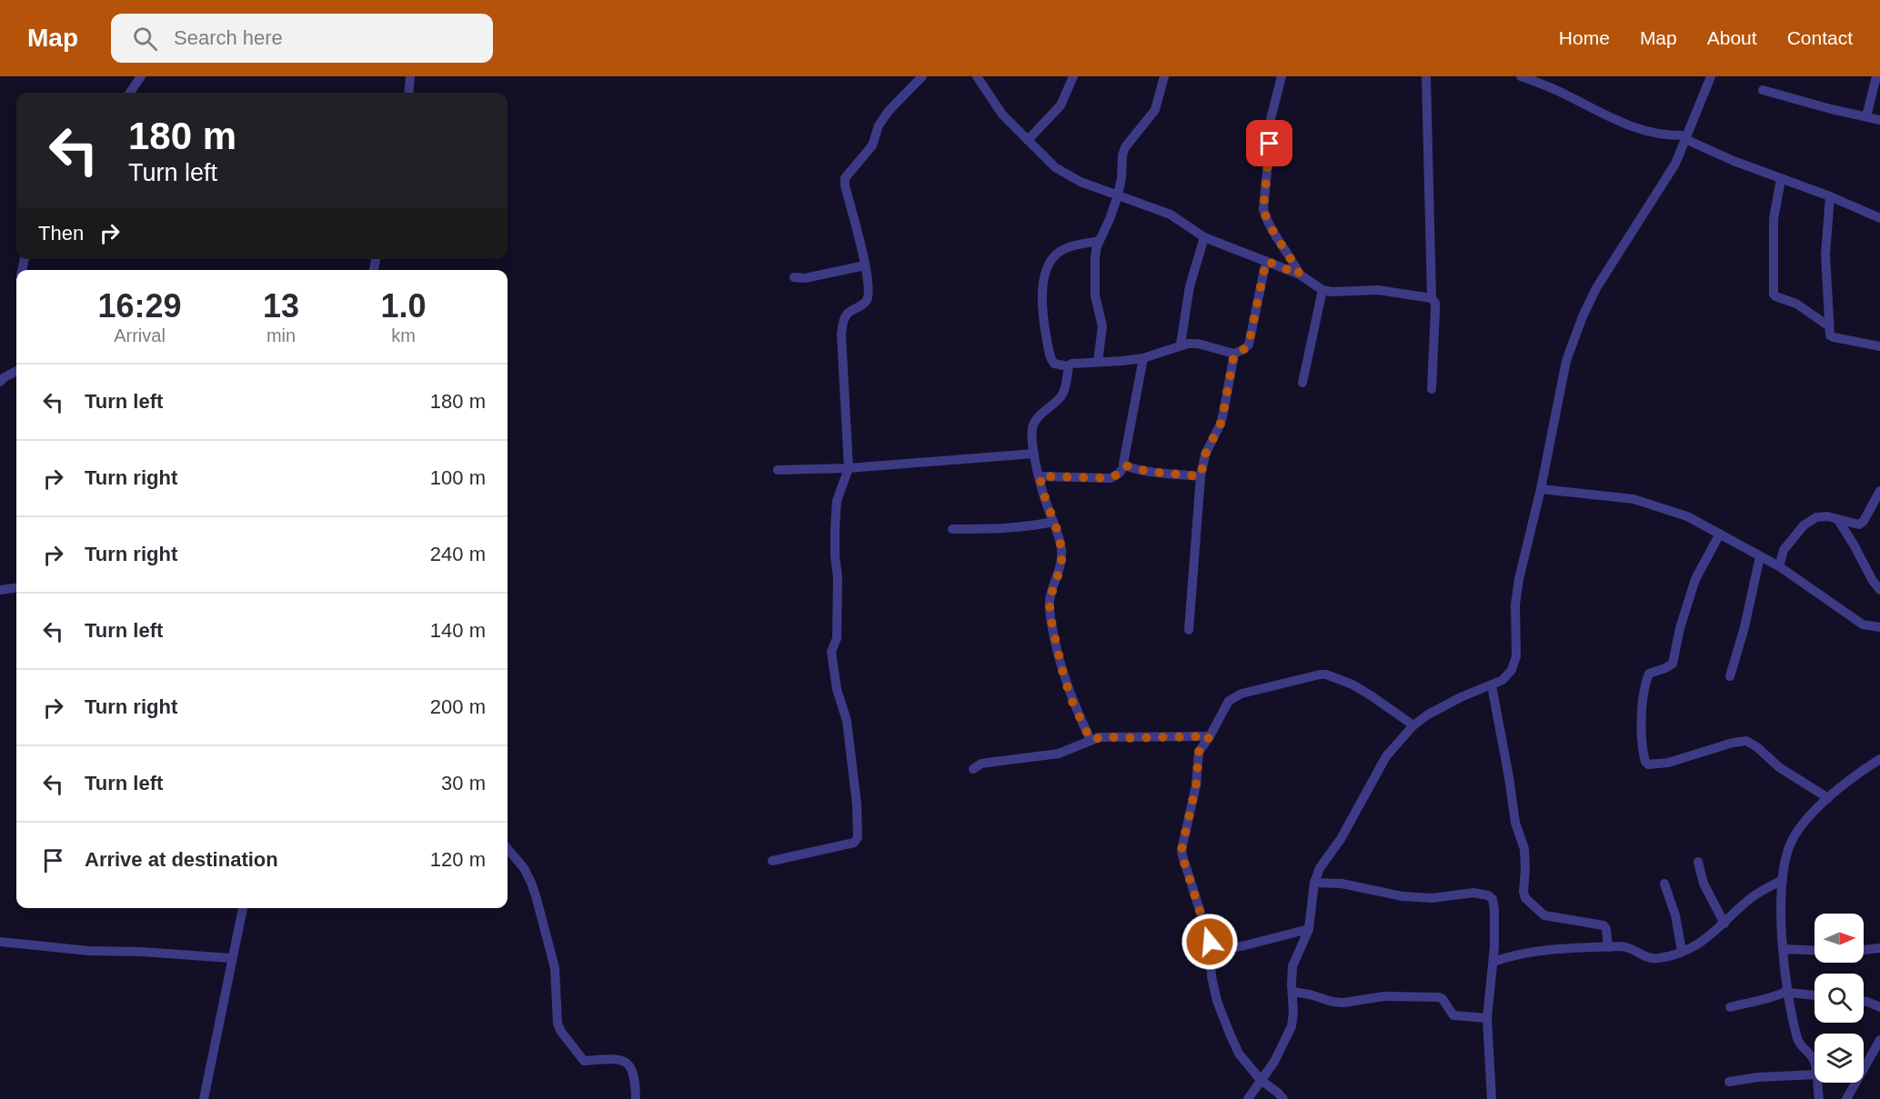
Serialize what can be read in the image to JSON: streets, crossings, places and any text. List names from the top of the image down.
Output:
{
  "north": "right",
  "page": {
    "header": "Map",
    "search": "Search here",
    "nav": [
      "Home",
      "Map",
      "About",
      "Contact"
    ],
    "turn": ["180 m", "Turn left"],
    "then": "Then",
    "eta": [
      "16:29",
      "Arrival",
      "13",
      "min",
      "1.0",
      "km"
    ],
    "list": [
      {
        "name": "Turn left",
        "value": "180 m"
      },
      {
        "name": "Turn right",
        "value": "100 m"
      },
      {
        "name": "Turn right",
        "value": "240 m"
      },
      {
        "name": "Turn left",
        "value": "140 m"
      },
      {
        "name": "Turn right",
        "value": "200 m"
      },
      {
        "name": "Turn left",
        "value": "30 m"
      },
      {
        "name": "Arrive at destination",
        "value": "120 m"
      }
    ]
  }
}
